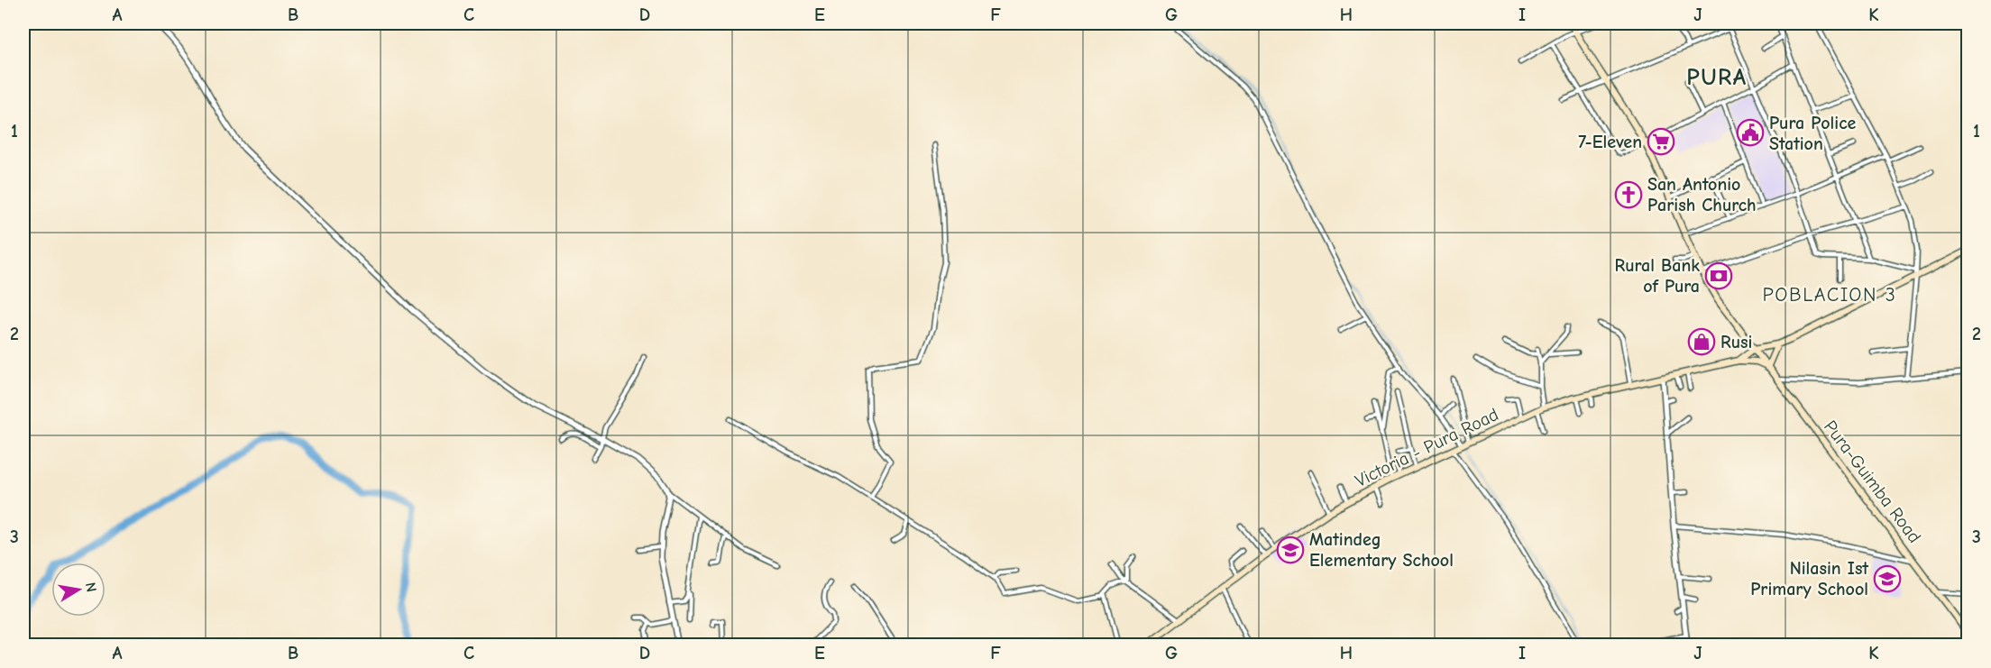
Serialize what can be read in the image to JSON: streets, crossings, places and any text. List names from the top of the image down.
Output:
{
  "streets": {
    "main road": ["Victoria - Pura Road", "Pura-Guimba Road"]
  },
  "crossings": [
    ["Victoria - Pura Road", "Pura-Guimba Road"]
  ],
  "districts": ["PURA", "POBLACION 3"],
  "places": {
    "public building": ["Pura Police Station"],
    "supermarket": ["7-Eleven"],
    "church": ["San Antonio Parish Church"],
    "bank": ["Rural Bank of Pura"],
    "shop": ["Rusi"],
    "school or university": ["Matindeg Elementary School", "Nilasin Ist Primary School"]
  },
  "north": "right",
  "grid": {
    "columns": [
      "A",
      "B",
      "C",
      "D",
      "E",
      "F",
      "G",
      "H",
      "I",
      "J",
      "K"
    ],
    "rows": ["1", "2", "3"]
  }
}
